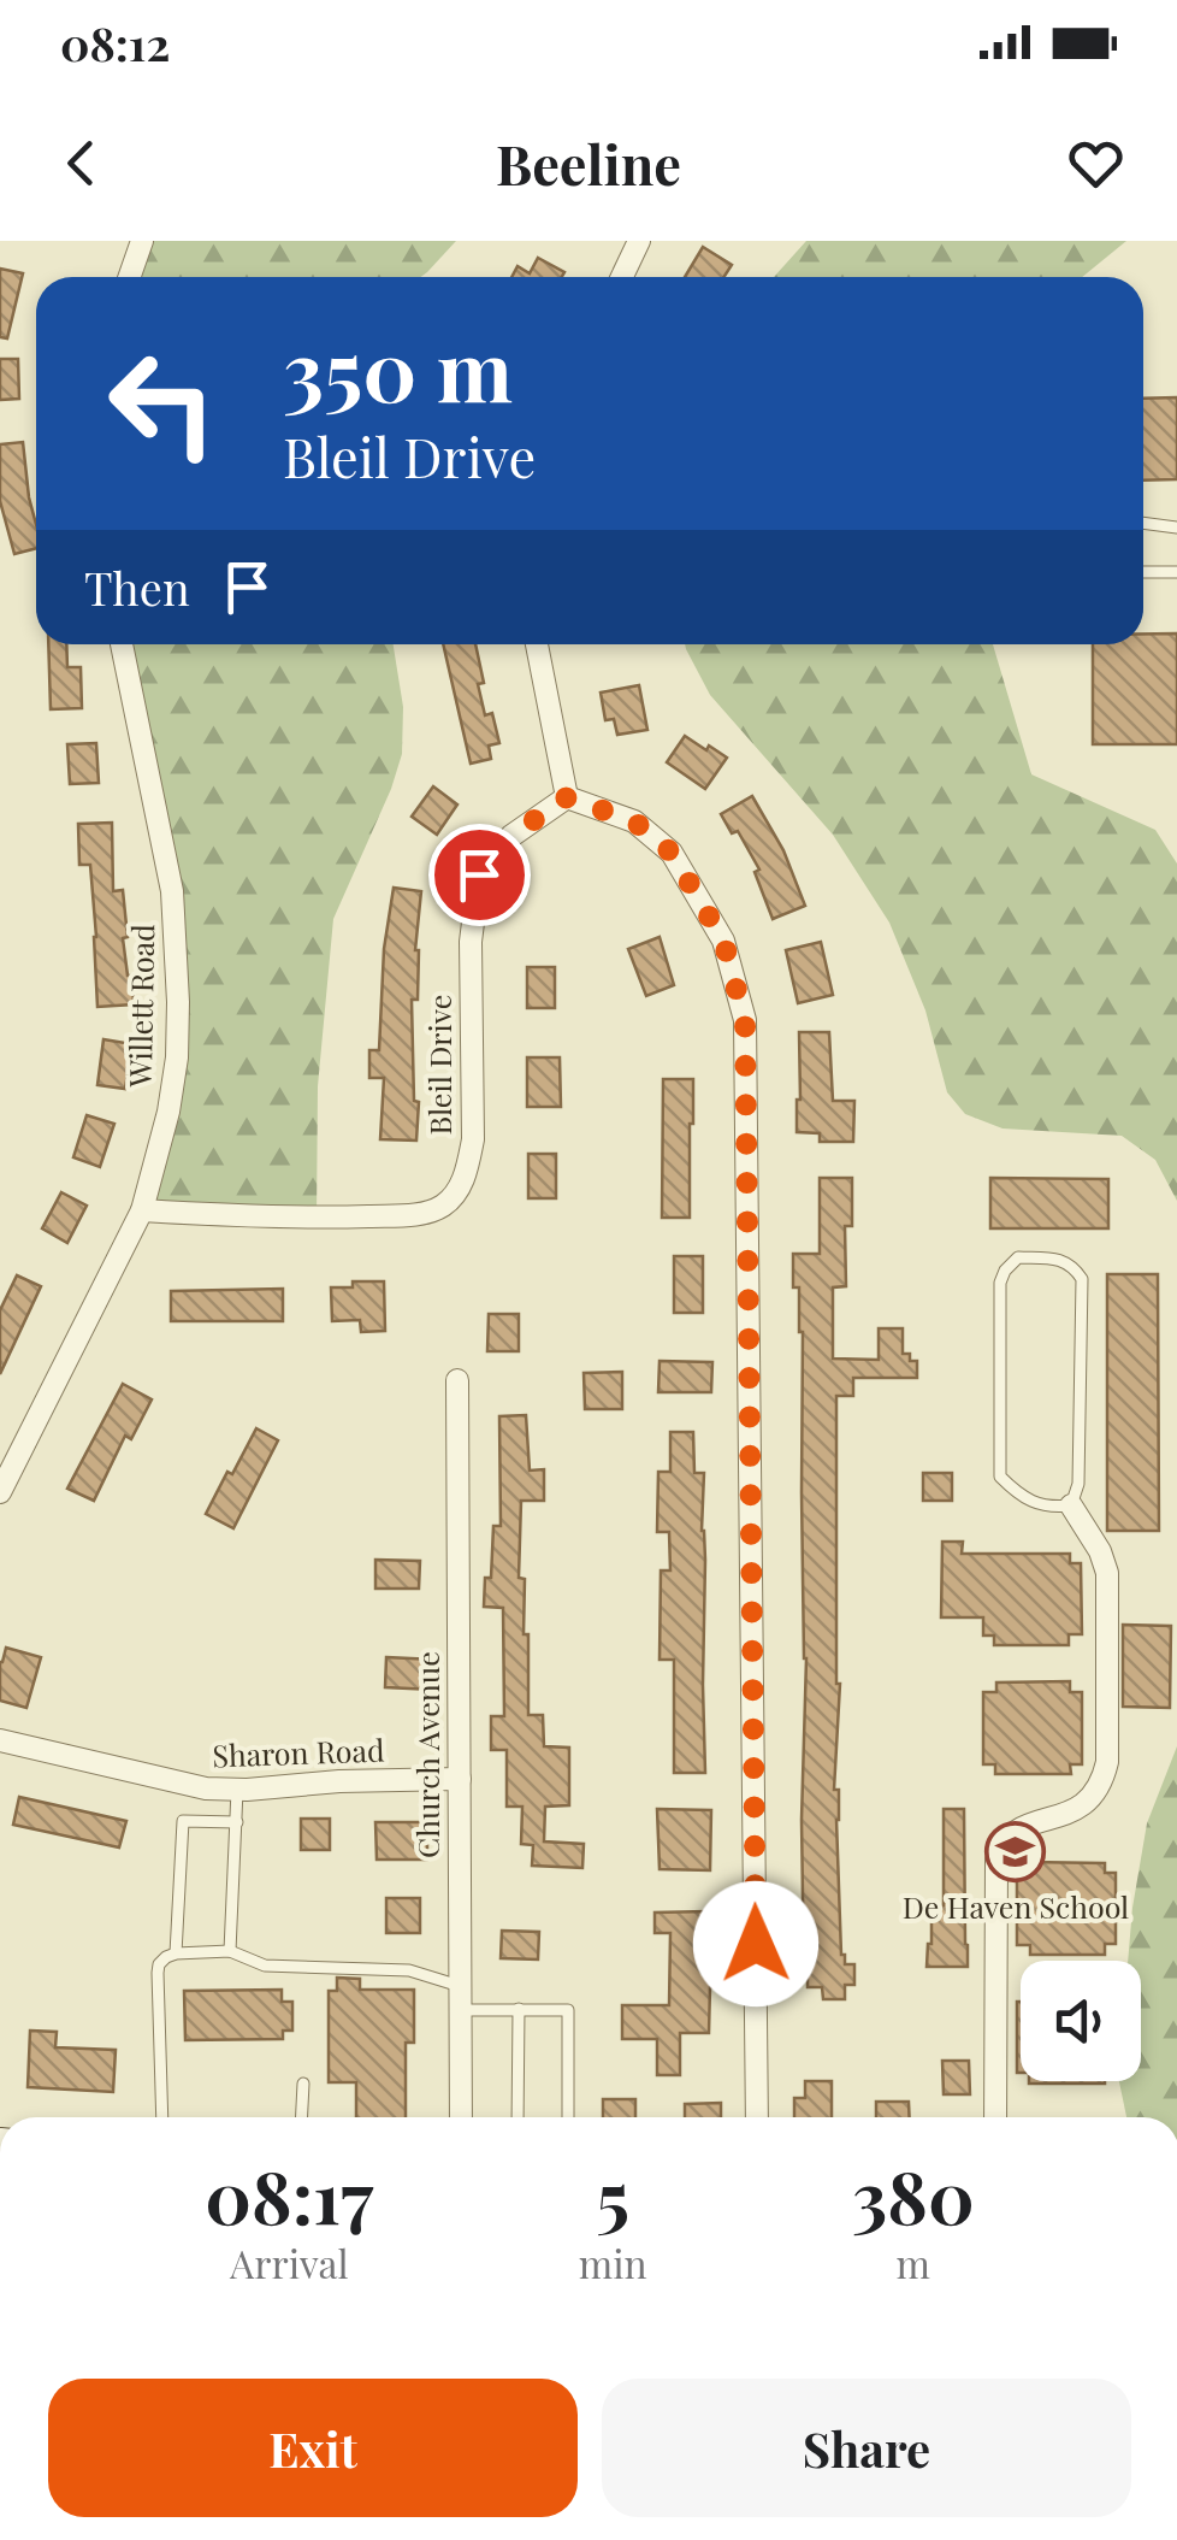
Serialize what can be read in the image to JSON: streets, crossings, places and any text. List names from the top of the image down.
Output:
{
  "streets": {
    "street": [
      "Willett Road",
      "Bleil Drive",
      "Sharon Road",
      "Church Avenue"
    ]
  },
  "crossings": [
    ["Willett Road", "Bleil Drive"],
    ["Sharon Road", "Church Avenue"]
  ],
  "places": {
    "school or university": ["De Haven School"]
  },
  "page": {
    "status": "08:12",
    "header": "Beeline",
    "turn": ["350 m", "Bleil Drive"],
    "then": "Then",
    "eta": [
      "08:17",
      "Arrival",
      "5",
      "min",
      "380",
      "m"
    ],
    "buttons": ["Exit", "Share"]
  }
}
